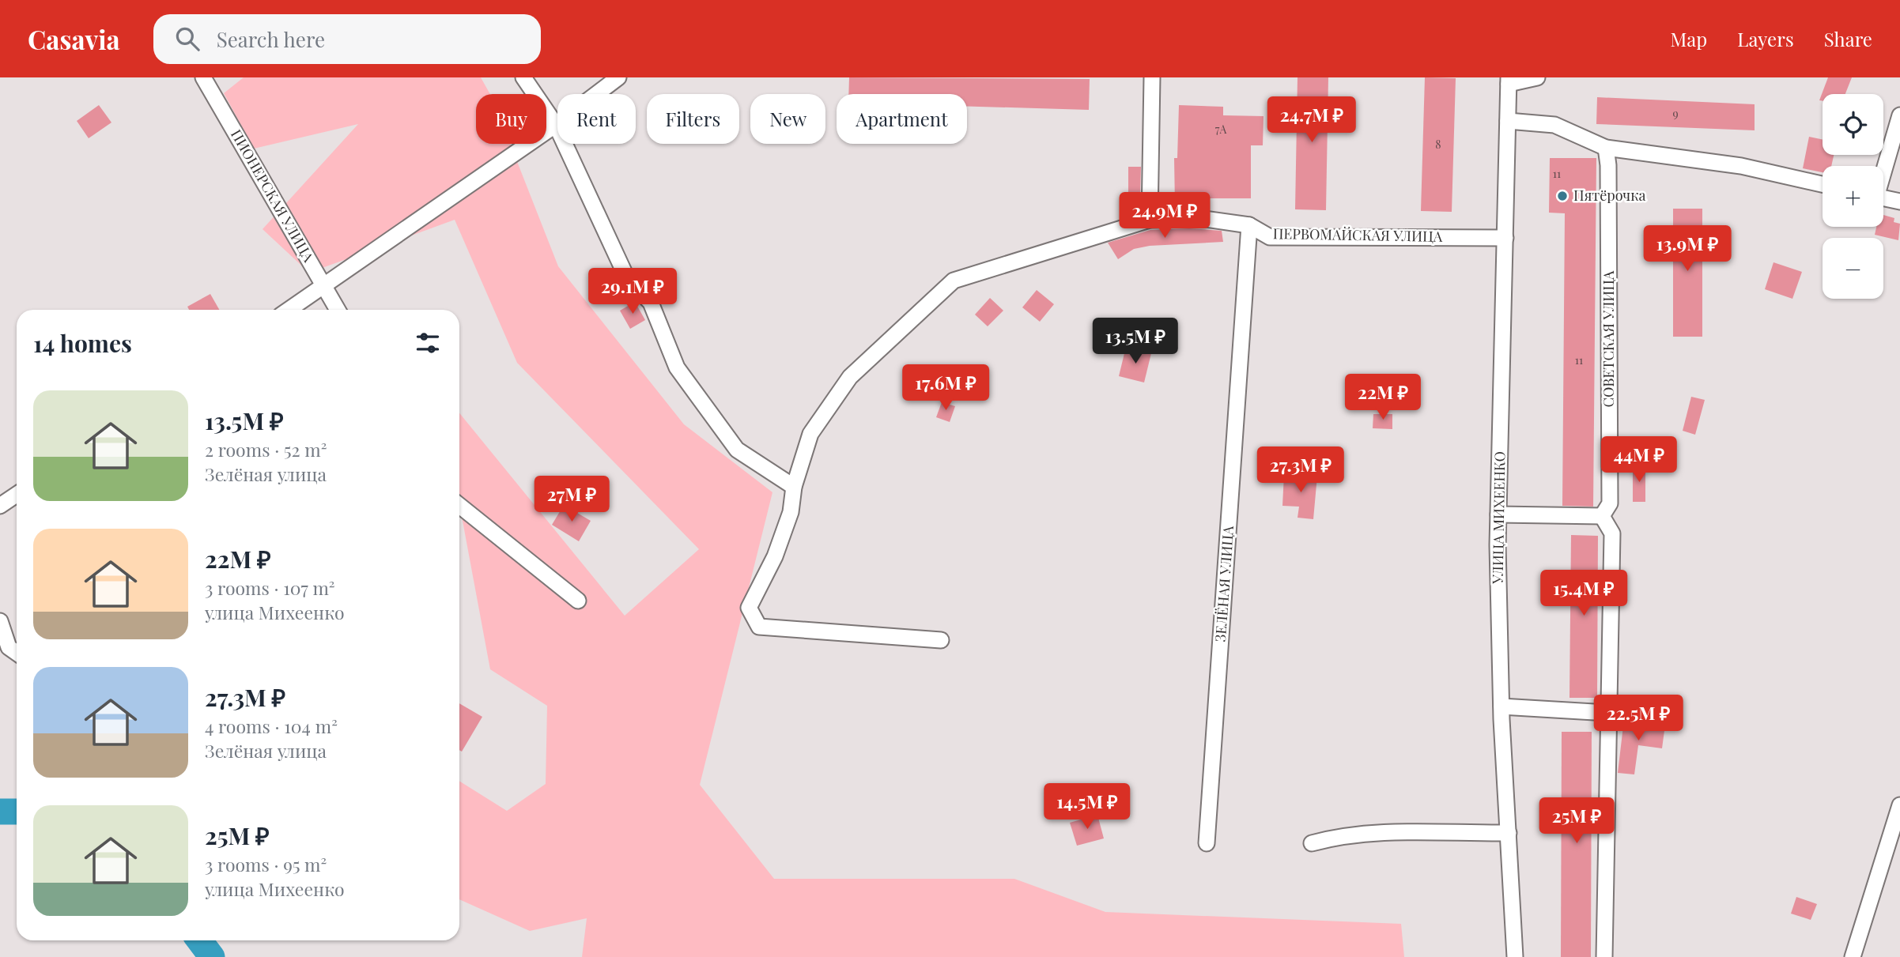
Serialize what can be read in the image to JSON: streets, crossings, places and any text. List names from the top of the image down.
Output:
{
  "streets": {
    "street": [
      "ПИОНЕРСКАЯ УЛИЦА",
      "ПЕРВОМАЙСКАЯ УЛИЦА",
      "СОВЕТСКАЯ УЛИЦА",
      "УЛИЦА МИХЕЕНКО",
      "ЗЕЛЁНАЯ УЛИЦА"
    ]
  },
  "crossings": [
    ["ПЕРВОМАЙСКАЯ УЛИЦА", "УЛИЦА МИХЕЕНКО"],
    ["ПЕРВОМАЙСКАЯ УЛИЦА", "ЗЕЛЁНАЯ УЛИЦА"]
  ],
  "places": ["Пятёрочка"],
  "house_numbers": [
    "9",
    "7А",
    "8",
    "11",
    "11"
  ],
  "page": {
    "header": "Casavia",
    "search": "Search here",
    "nav": ["Map", "Layers", "Share"],
    "map_buttons": ["+", "−"],
    "chip": [
      "Buy",
      "Rent",
      "Filters",
      "New",
      "Apartment"
    ],
    "price": [
      "24.7M ₽",
      "24.9M ₽",
      "13.9M ₽",
      "29.1M ₽",
      "13.5M ₽",
      "17.6M ₽",
      "22M ₽",
      "44M ₽",
      "27.3M ₽",
      "27M ₽",
      "15.4M ₽",
      "22.5M ₽",
      "14.5M ₽",
      "25M ₽"
    ],
    "heading": "14 homes",
    "list": [
      {
        "name": "13.5M ₽",
        "note": "2 rooms · 52 m² · Зелёная улица"
      },
      {
        "name": "22M ₽",
        "note": "3 rooms · 107 m² · улица Михеенко"
      },
      {
        "name": "27.3M ₽",
        "note": "4 rooms · 104 m² · Зелёная улица"
      },
      {
        "name": "25M ₽",
        "note": "3 rooms · 95 m² · улица Михеенко"
      }
    ]
  }
}
